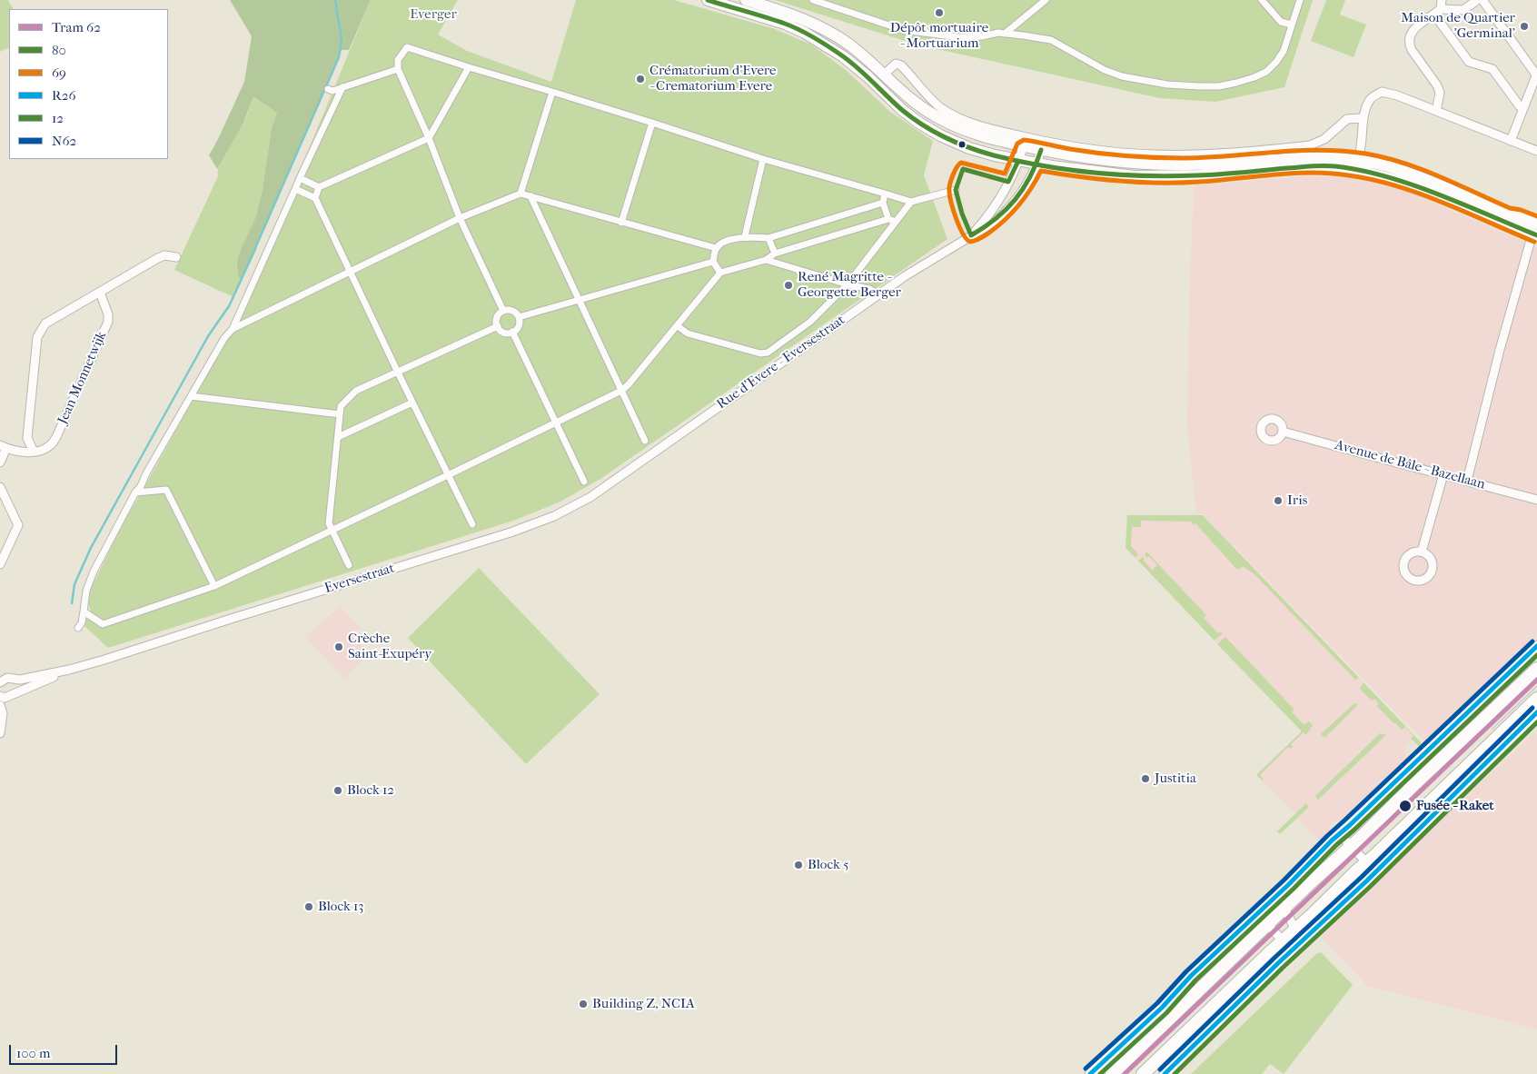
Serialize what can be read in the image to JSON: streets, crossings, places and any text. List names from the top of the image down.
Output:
{
  "streets": {
    "street": [
      "Rue d'Evere - Eversestraat",
      "Jean Monnetwijk",
      "Avenue de Bâle - Bazellaan",
      "Eversestraat"
    ]
  },
  "crossings": [
    ["Rue d'Evere - Eversestraat", "Eversestraat"]
  ],
  "parks": ["Everger"],
  "places": [
    "Dépôt mortuaire - Mortuarium",
    "Maison de Quartier 'Germinal'",
    "Crématorium d’Evere - Crematorium Evere",
    "René Magritte - Georgette Berger",
    "Iris",
    "Crèche Saint-Exupéry",
    "Justitia",
    "Block 12",
    "Fusée - Raket",
    "Block 5",
    "Block 13",
    "Building Z, NCIA"
  ],
  "lines": [
    "transit line 80",
    "transit line 69",
    "transit line N62",
    "transit line R26",
    "transit line 12",
    "tram line 62"
  ],
  "legend": [
    "Tram 62",
    "80",
    "69",
    "R26",
    "12",
    "N62"
  ],
  "scale_bar": "100 m"
}
